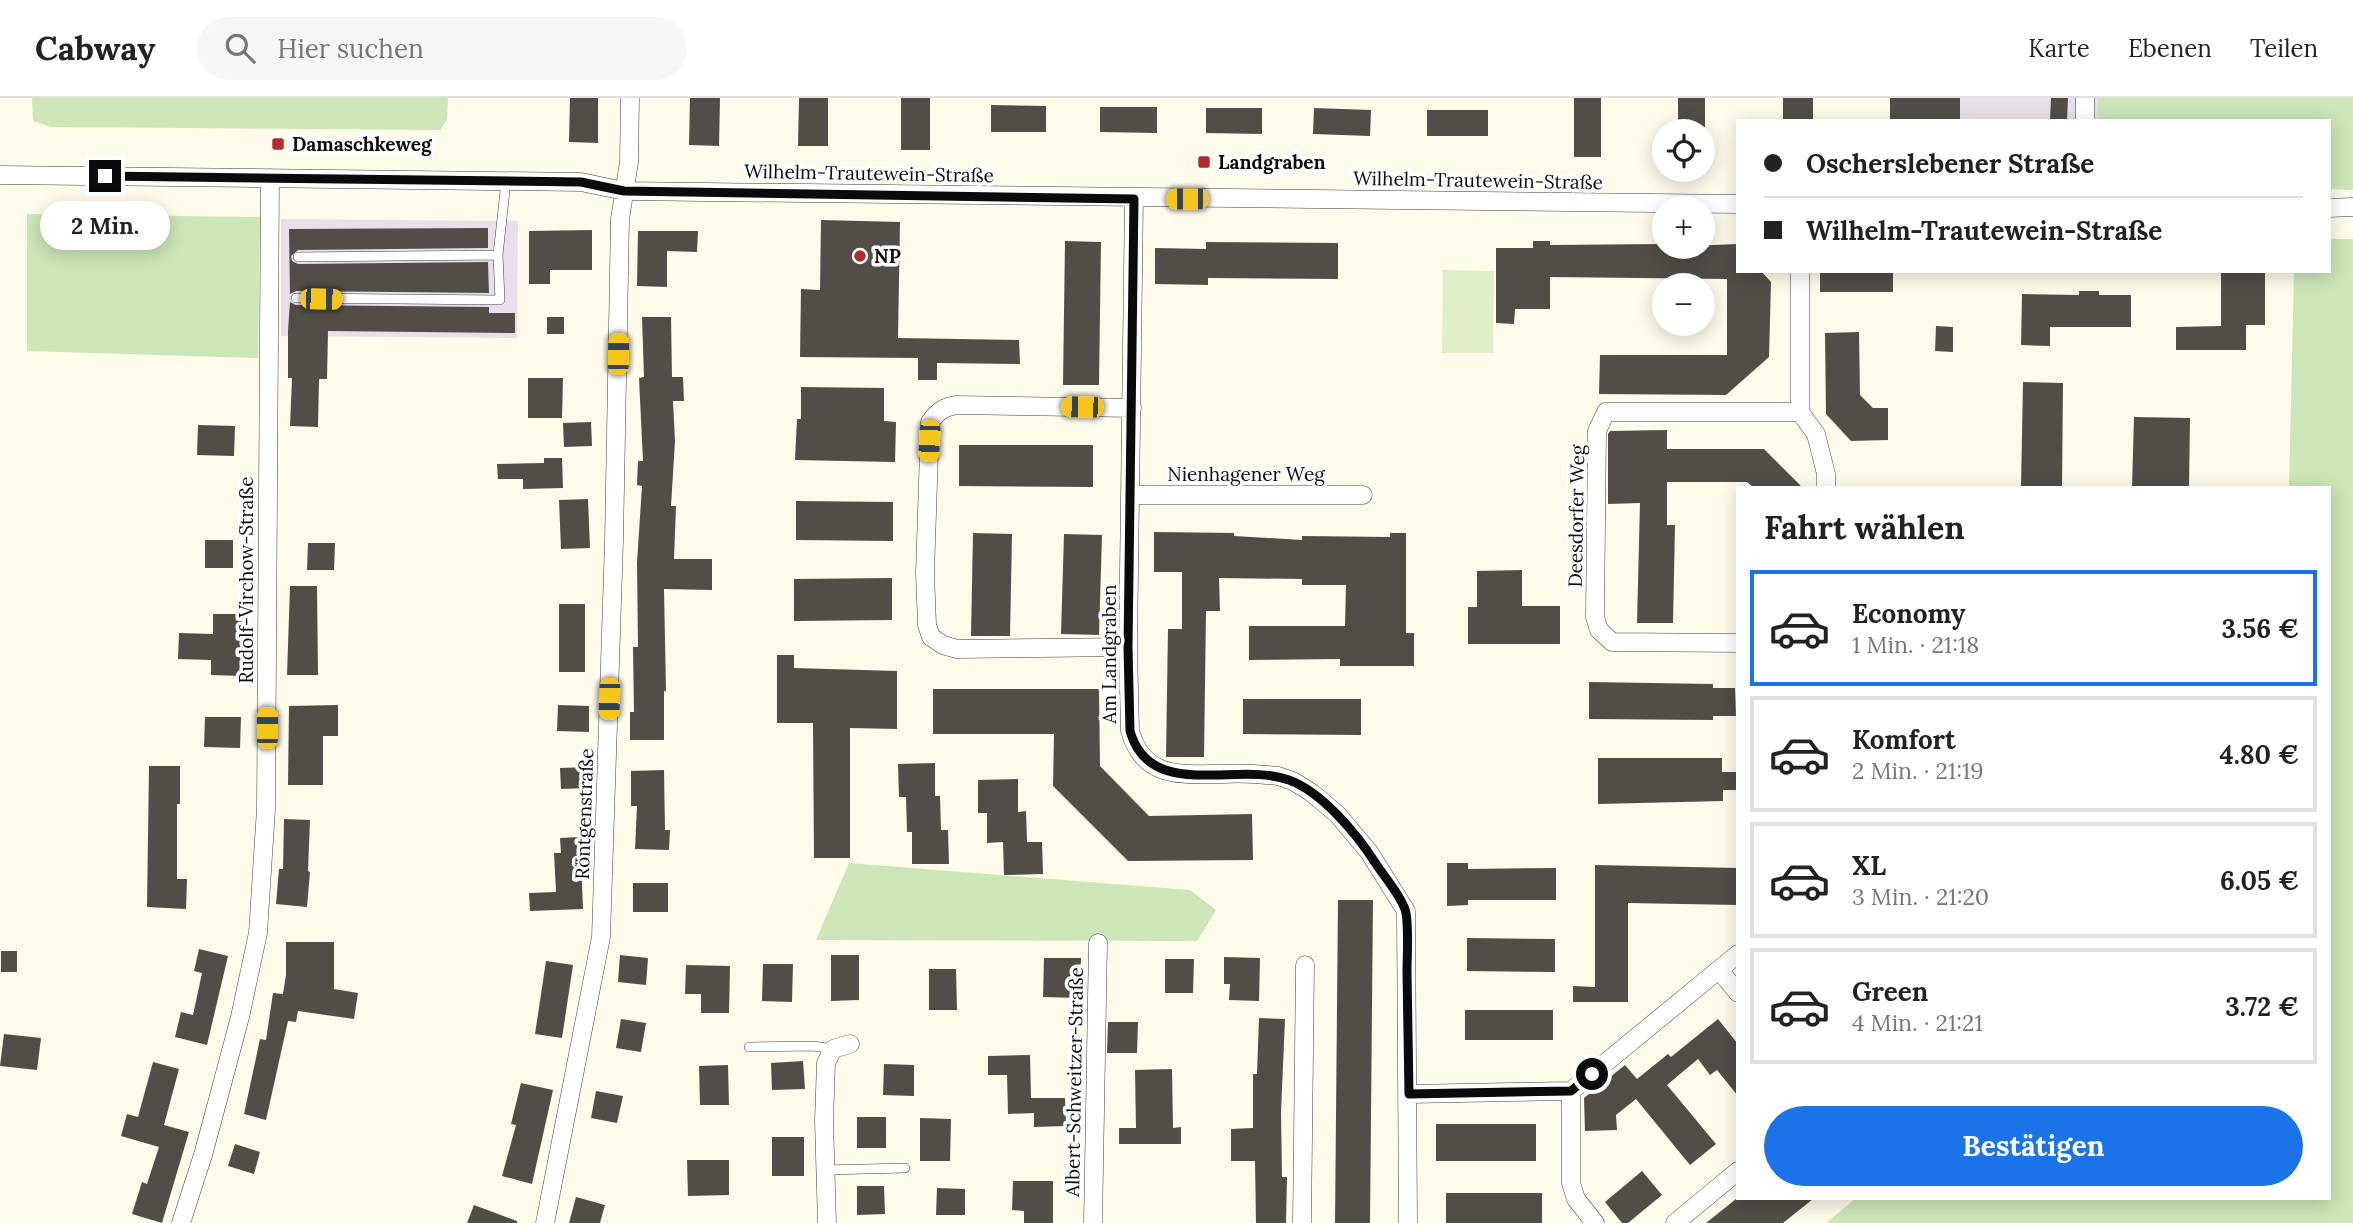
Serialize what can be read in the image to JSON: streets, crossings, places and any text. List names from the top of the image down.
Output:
{
  "streets": {
    "street": [
      "Wilhelm-Trautewein-Straße",
      "Nienhagener Weg",
      "Deesdorfer Weg",
      "Rudolf-Virchow-Straße",
      "Am Landgraben",
      "Röntgenstraße",
      "Albert-Schweitzer-Straße"
    ]
  },
  "crossings": [
    ["Wilhelm-Trautewein-Straße", "Rudolf-Virchow-Straße"],
    ["Wilhelm-Trautewein-Straße", "Am Landgraben"],
    ["Wilhelm-Trautewein-Straße", "Röntgenstraße"],
    ["Nienhagener Weg", "Am Landgraben"]
  ],
  "places": {
    "transit": ["Damaschkeweg", "Landgraben"],
    "other": ["NP"]
  },
  "page": {
    "header": "Cabway",
    "search": "Hier suchen",
    "nav": ["Karte", "Ebenen", "Teilen"],
    "map_buttons": ["+", "−"],
    "banner": ["Oscherslebener Straße", "Wilhelm-Trautewein-Straße"],
    "bubble": "2 Min.",
    "heading": "Fahrt wählen",
    "list": [
      {
        "name": "Economy",
        "note": "1 Min. · 21:18",
        "value": "3.56 €"
      },
      {
        "name": "Komfort",
        "note": "2 Min. · 21:19",
        "value": "4.80 €"
      },
      {
        "name": "XL",
        "note": "3 Min. · 21:20",
        "value": "6.05 €"
      },
      {
        "name": "Green",
        "note": "4 Min. · 21:21",
        "value": "3.72 €"
      }
    ],
    "buttons": "Bestätigen"
  }
}
